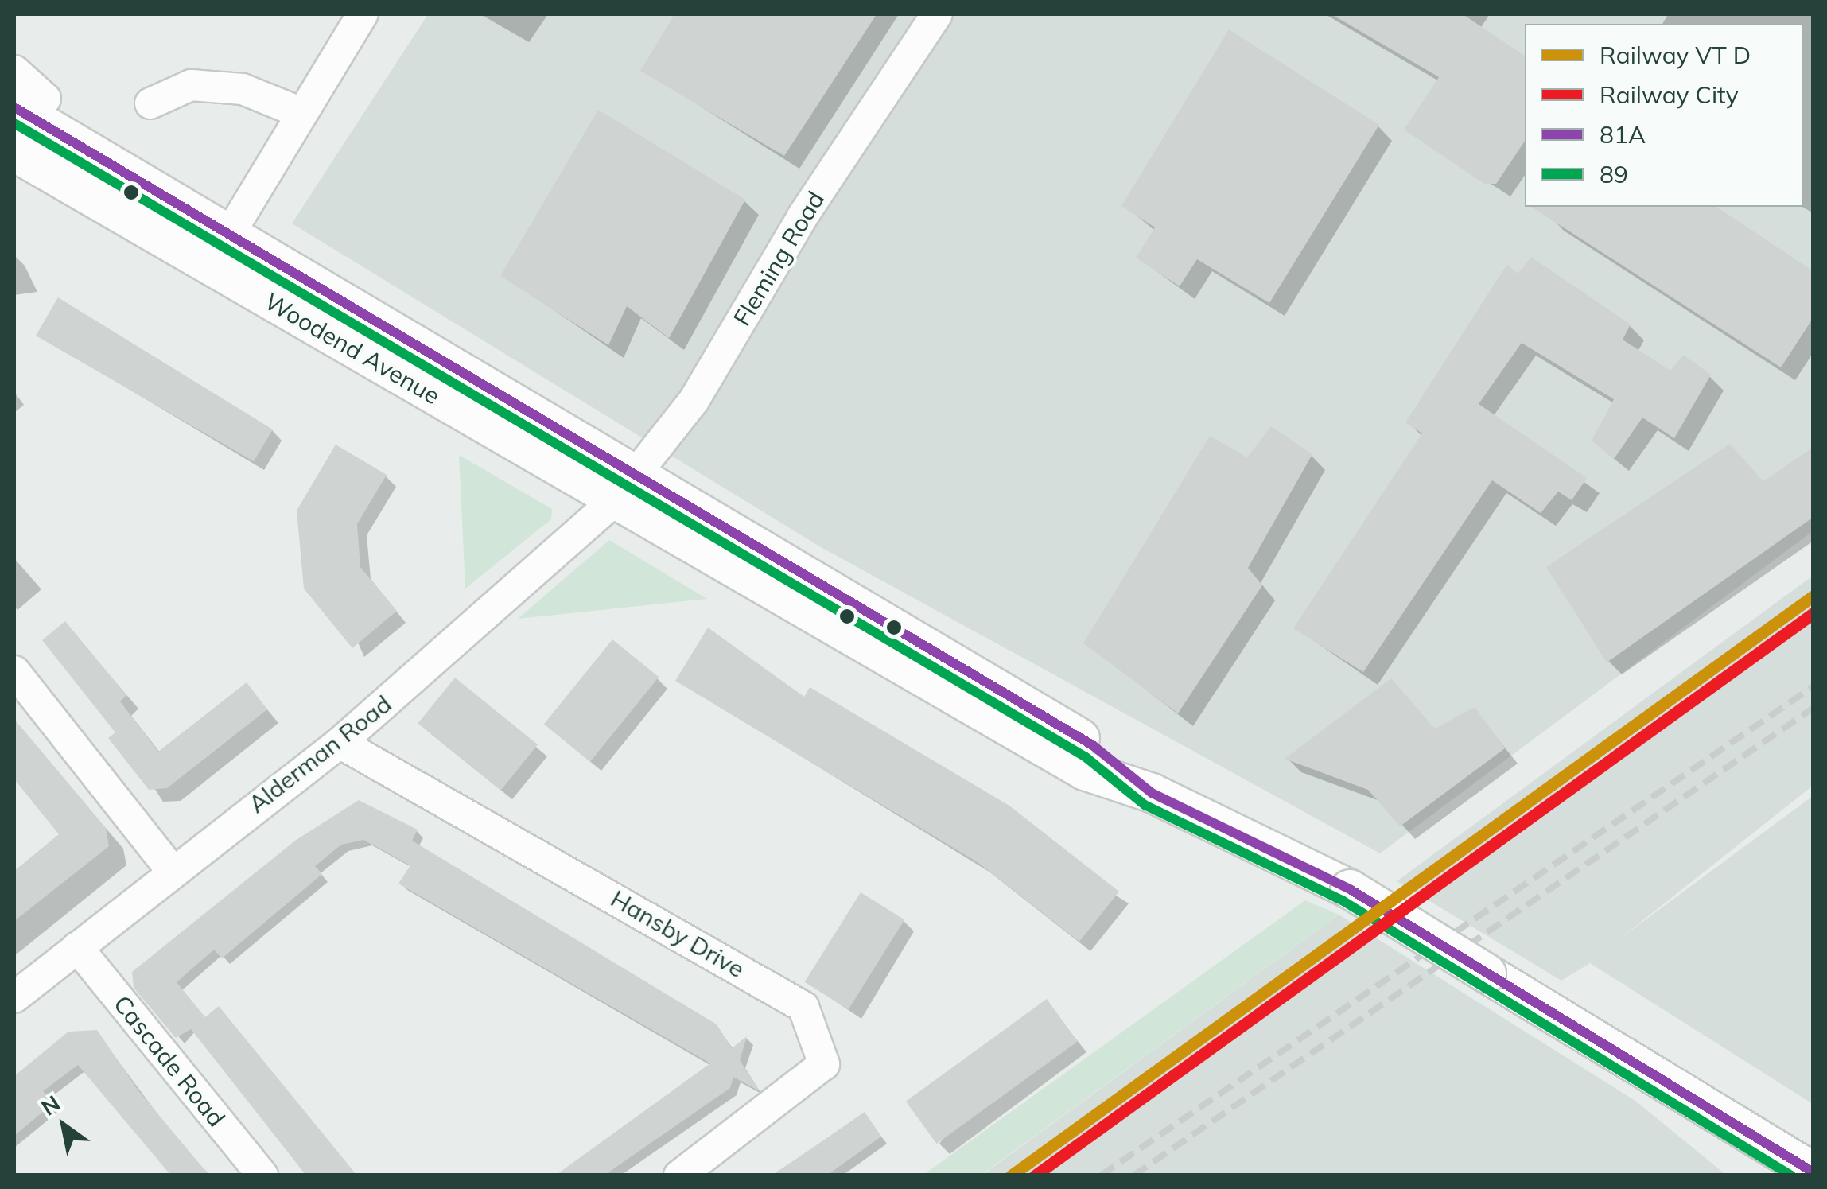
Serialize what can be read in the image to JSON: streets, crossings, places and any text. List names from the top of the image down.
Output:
{
  "streets": {
    "street": [
      "Fleming Road",
      "Woodend Avenue",
      "Alderman Road",
      "Hansby Drive",
      "Cascade Road"
    ]
  },
  "crossings": [
    ["Fleming Road", "Woodend Avenue"],
    ["Fleming Road", "Alderman Road"],
    ["Woodend Avenue", "Alderman Road"],
    ["Alderman Road", "Hansby Drive"],
    ["Alderman Road", "Cascade Road"]
  ],
  "lines": ["transit line 81A", "transit line 89", "rail line City"],
  "legend": [
    "Railway VT D",
    "Railway City",
    "81A",
    "89"
  ],
  "north": "top left"
}
